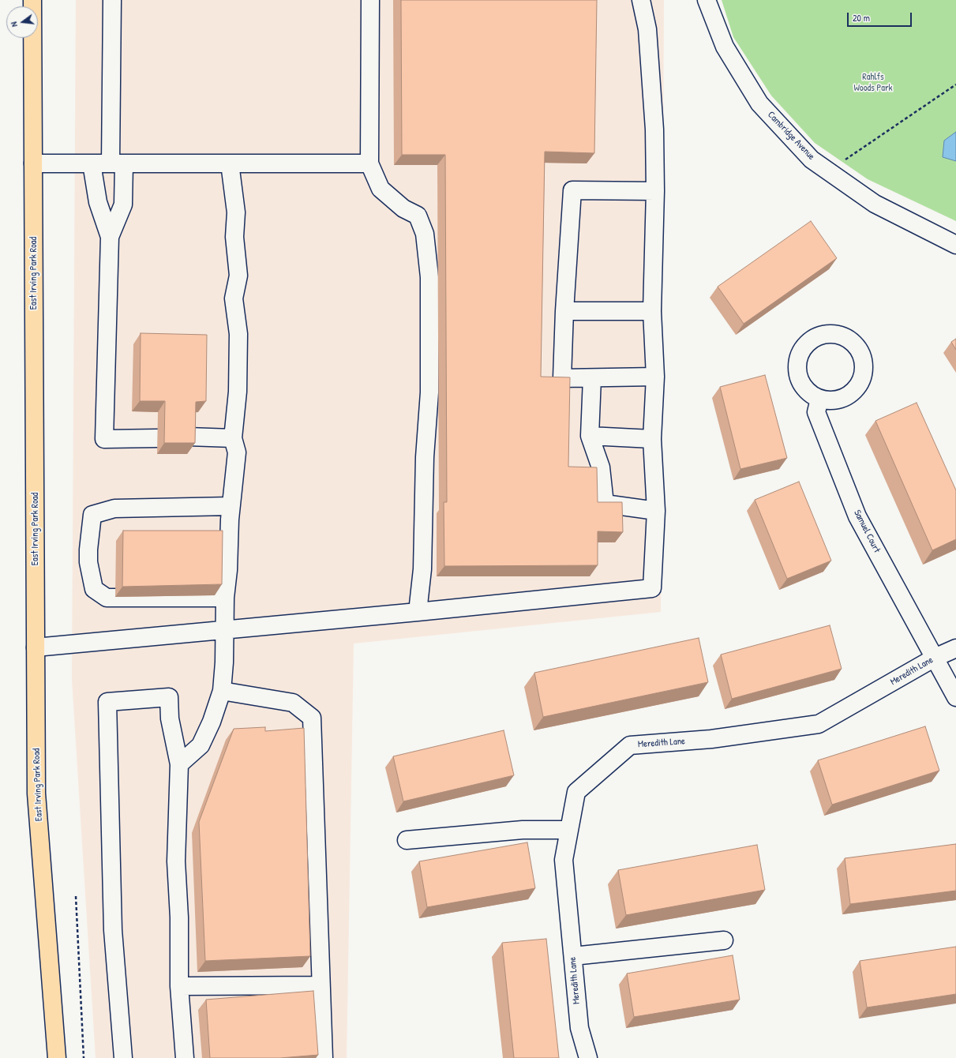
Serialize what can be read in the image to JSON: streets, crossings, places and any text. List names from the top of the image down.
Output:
{
  "streets": {
    "main road": ["East Irving Park Road"],
    "street": ["Cambridge Avenue", "Samuel Court", "Meredith Lane"]
  },
  "crossings": [
    ["Samuel Court", "Meredith Lane"]
  ],
  "parks": ["Rahlfs Woods Park"],
  "scale_bar": "20 m",
  "north": "left"
}
